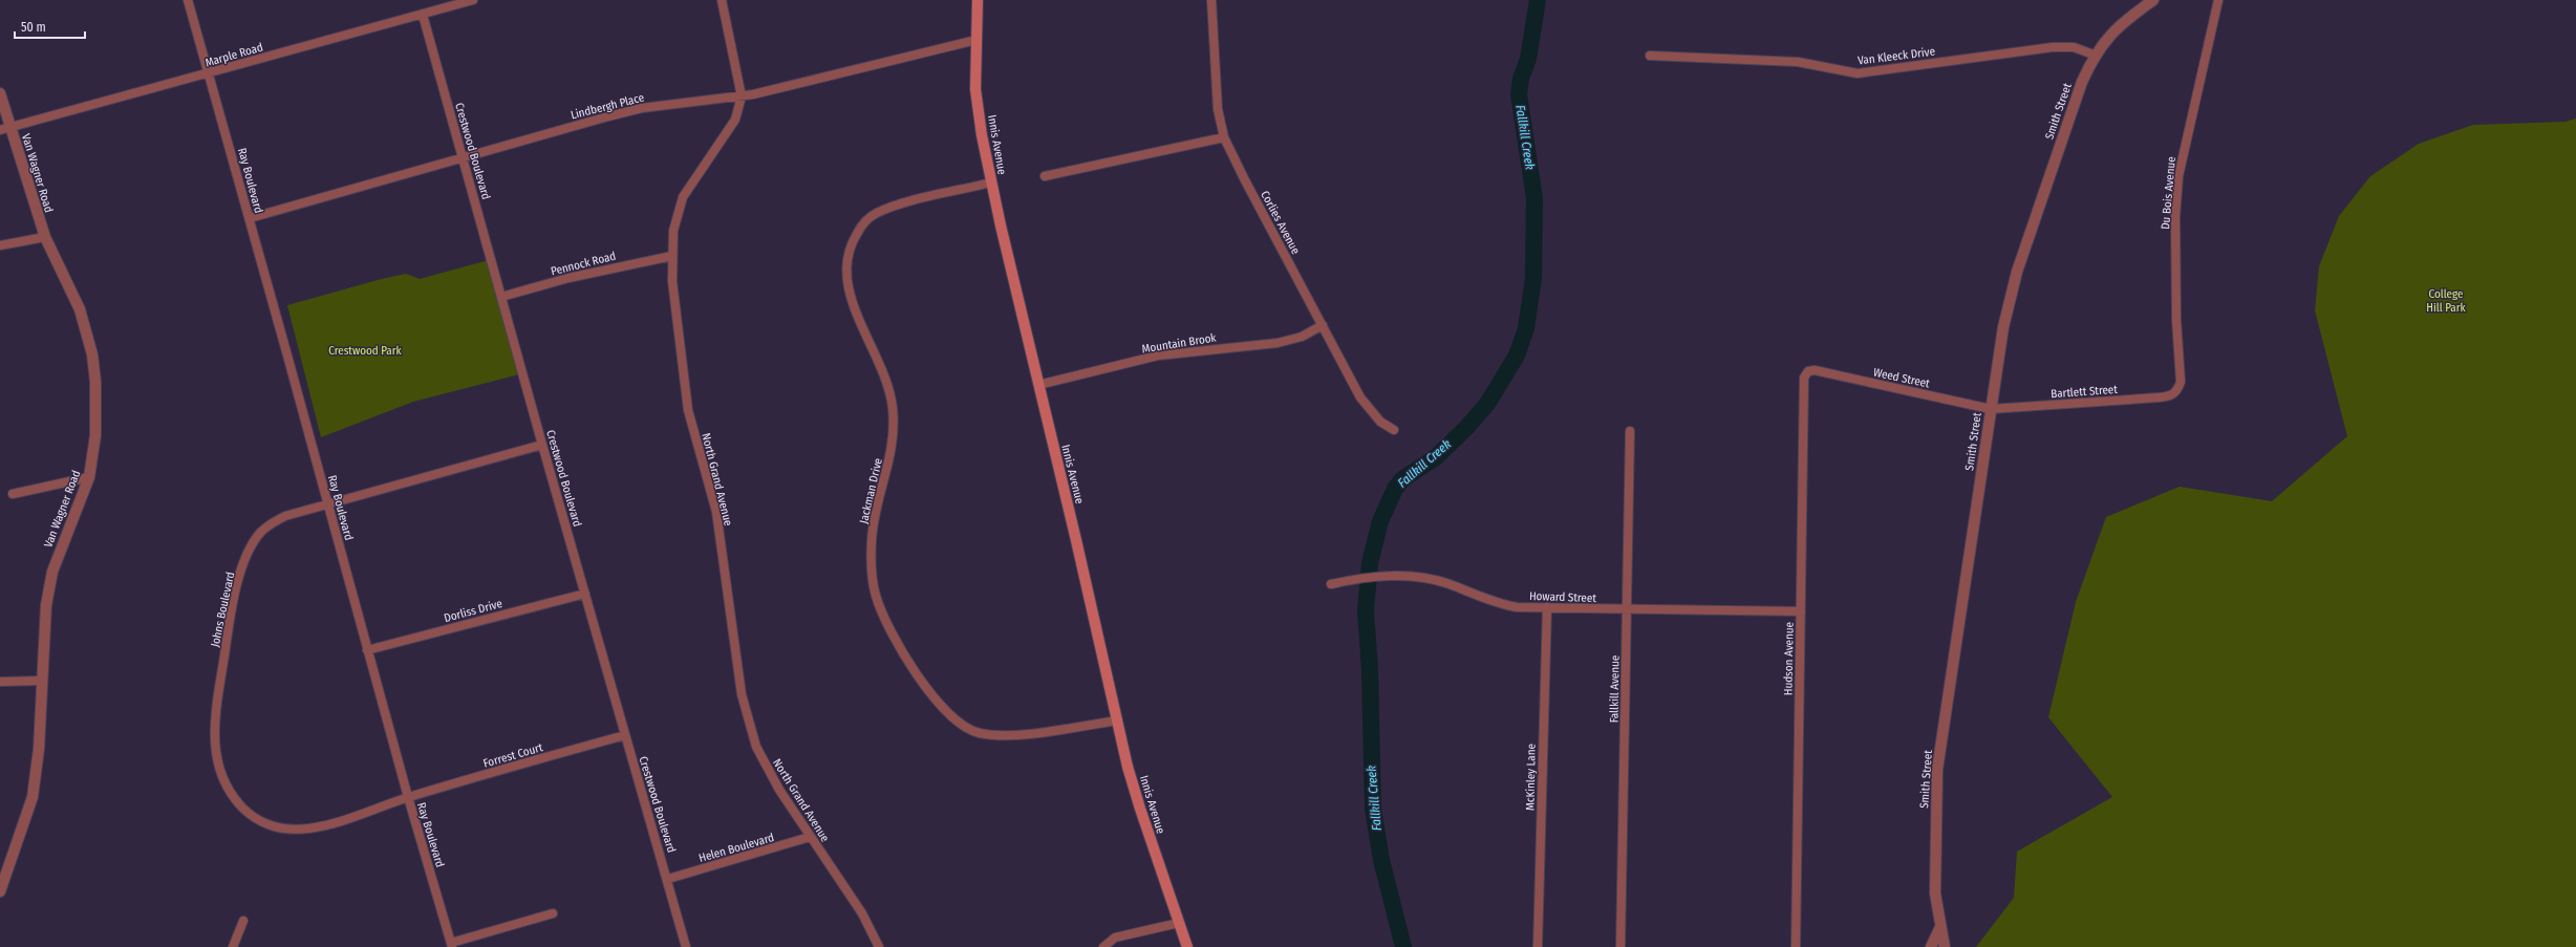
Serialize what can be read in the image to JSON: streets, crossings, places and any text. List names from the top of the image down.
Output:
{
  "streets": {
    "main road": ["Innis Avenue"],
    "street": [
      "Marple Road",
      "Van Kleeck Drive",
      "Lindbergh Place",
      "Smith Street",
      "Crestwood Boulevard",
      "Van Wagner Road",
      "Ray Boulevard",
      "Du Bois Avenue",
      "Corlies Avenue",
      "Pennock Road",
      "Mountain Brook",
      "Weed Street",
      "Bartlett Street",
      "North Grand Avenue",
      "Jackman Drive",
      "Howard Street",
      "Johns Boulevard",
      "Dorliss Drive",
      "Hudson Avenue",
      "Fallkill Avenue",
      "Forrest Court",
      "McKinley Lane",
      "Helen Boulevard"
    ]
  },
  "crossings": [
    ["Marple Road", "Crestwood Boulevard"],
    ["Marple Road", "Van Wagner Road"],
    ["Marple Road", "Ray Boulevard"],
    ["Van Kleeck Drive", "Smith Street"],
    ["Lindbergh Place", "Innis Avenue"],
    ["Lindbergh Place", "Crestwood Boulevard"],
    ["Lindbergh Place", "Ray Boulevard"],
    ["Lindbergh Place", "North Grand Avenue"],
    ["Smith Street", "Weed Street"],
    ["Smith Street", "Bartlett Street"],
    ["Innis Avenue", "Mountain Brook"],
    ["Innis Avenue", "Jackman Drive"],
    ["Crestwood Boulevard", "Pennock Road"],
    ["Crestwood Boulevard", "Johns Boulevard"],
    ["Crestwood Boulevard", "Dorliss Drive"],
    ["Crestwood Boulevard", "Forrest Court"],
    ["Crestwood Boulevard", "Helen Boulevard"],
    ["Ray Boulevard", "Johns Boulevard"],
    ["Ray Boulevard", "Dorliss Drive"],
    ["Ray Boulevard", "Forrest Court"],
    ["Du Bois Avenue", "Bartlett Street"],
    ["Corlies Avenue", "Mountain Brook"],
    ["Pennock Road", "North Grand Avenue"],
    ["Weed Street", "Bartlett Street"],
    ["Weed Street", "Hudson Avenue"],
    ["North Grand Avenue", "Helen Boulevard"],
    ["Howard Street", "Hudson Avenue"],
    ["Howard Street", "Fallkill Avenue"],
    ["Howard Street", "McKinley Lane"],
    ["Johns Boulevard", "Forrest Court"]
  ],
  "water": ["Fallkill Creek"],
  "parks": ["College Hill Park", "Crestwood Park"],
  "scale_bar": "50 m"
}
